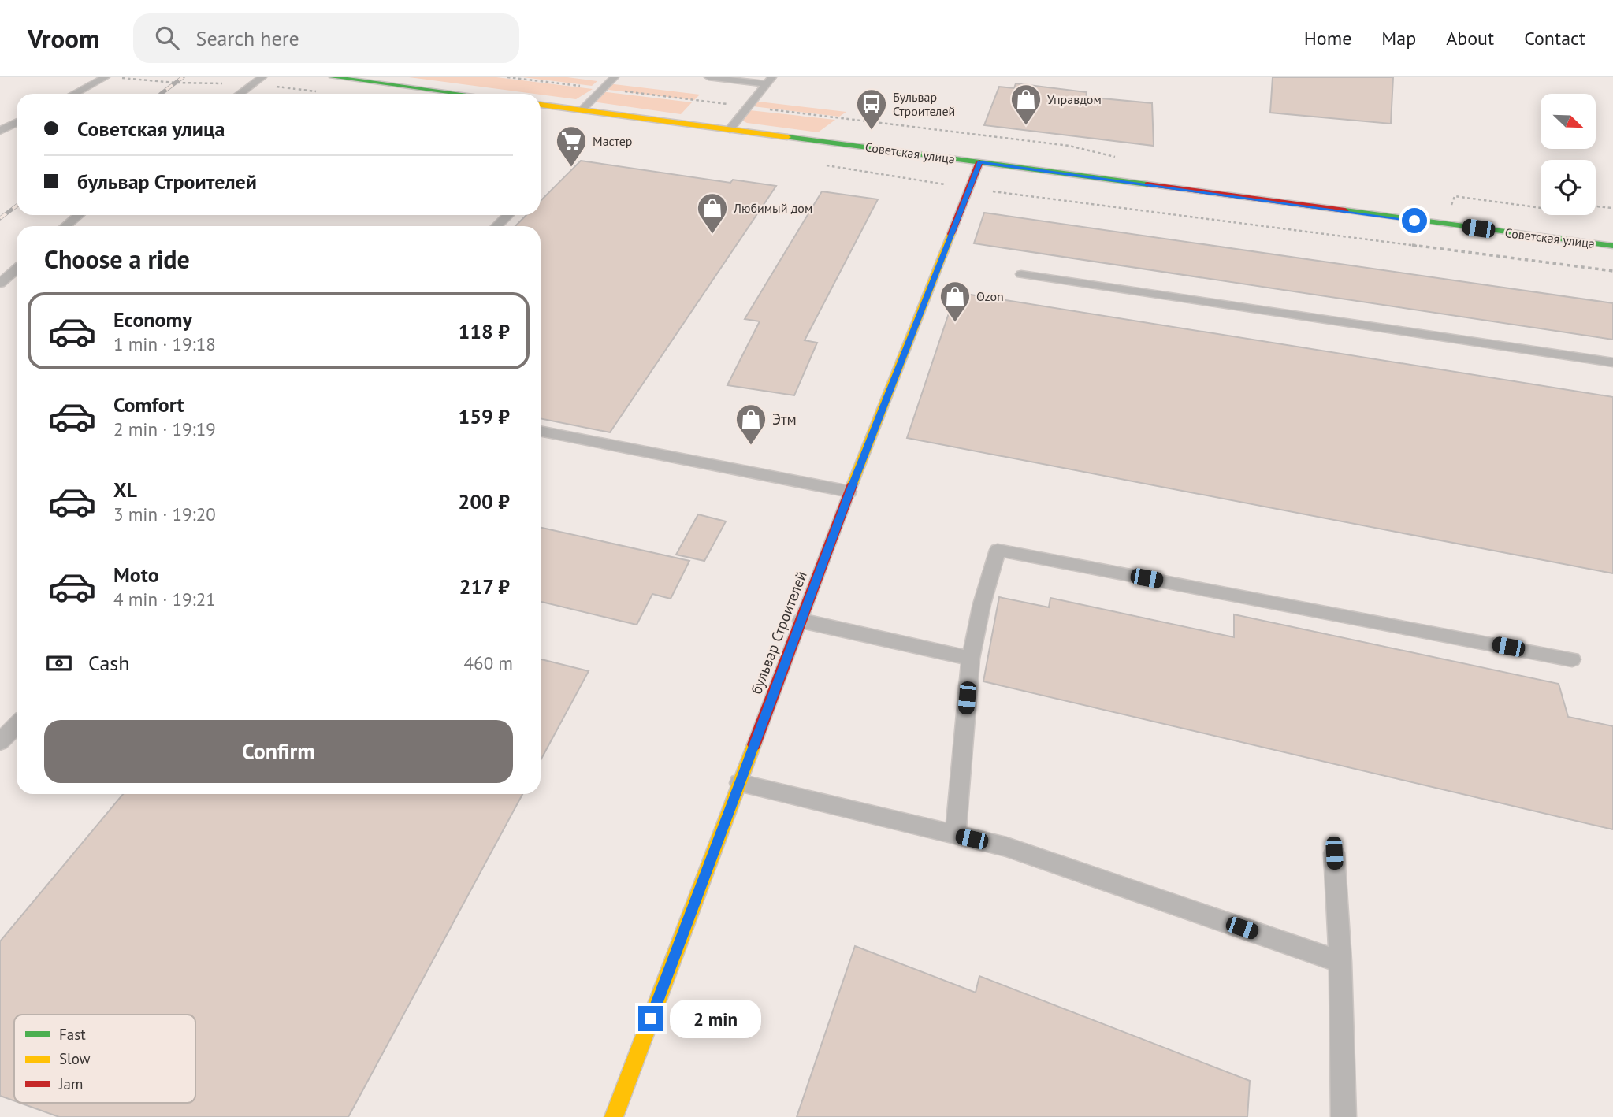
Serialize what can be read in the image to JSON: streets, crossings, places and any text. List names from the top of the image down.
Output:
{
  "streets": {
    "main road": ["Советская улица", "бульвар Строителей"]
  },
  "crossings": [
    ["Советская улица", "бульвар Строителей"]
  ],
  "places": {
    "shop": [
      "Управдом",
      "Любимый дом",
      "Ozon",
      "Этм"
    ],
    "bus stop": ["Бульвар Строителей"],
    "supermarket": ["Мастер"]
  },
  "legend": ["Fast", "Slow", "Jam"],
  "north": "bottom right",
  "page": {
    "header": "Vroom",
    "search": "Search here",
    "nav": [
      "Home",
      "Map",
      "About",
      "Contact"
    ],
    "banner": ["Советская улица", "бульвар Строителей"],
    "heading": "Choose a ride",
    "list": [
      {
        "name": "Economy",
        "note": "1 min · 19:18",
        "value": "118 ₽"
      },
      {
        "name": "Comfort",
        "note": "2 min · 19:19",
        "value": "159 ₽"
      },
      {
        "name": "XL",
        "note": "3 min · 19:20",
        "value": "200 ₽"
      },
      {
        "name": "Moto",
        "note": "4 min · 19:21",
        "value": "217 ₽"
      }
    ],
    "pay": ["Cash", "460 m"],
    "buttons": "Confirm",
    "bubble": "2 min"
  }
}
